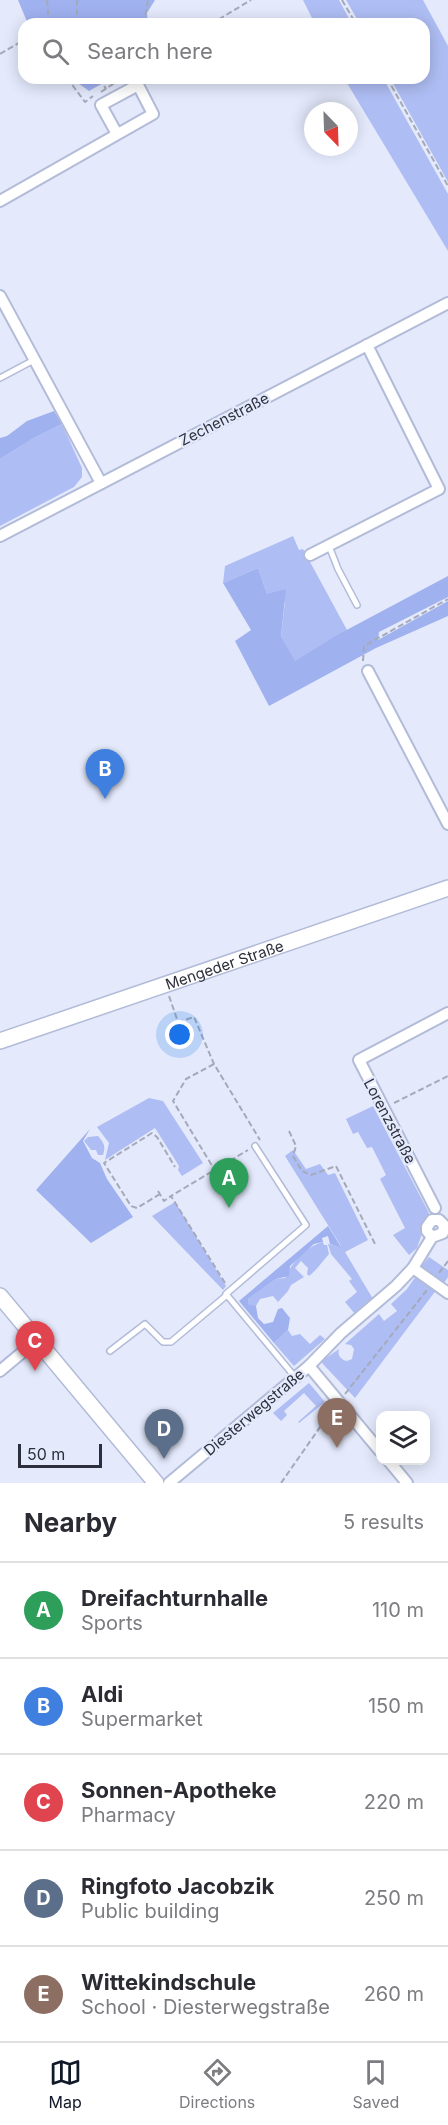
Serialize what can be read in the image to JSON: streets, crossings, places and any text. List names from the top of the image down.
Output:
{
  "streets": {
    "main road": ["Mengeder Straße"],
    "street": ["Zechenstraße", "Lorenzstraße", "Diesterwegstraße"]
  },
  "scale_bar": "50 m",
  "north": "bottom right",
  "page": {
    "search": "Search here",
    "pins": [
      "B",
      "A",
      "C",
      "E",
      "D"
    ],
    "scale": "50 m",
    "heading": ["Nearby", "5 results"],
    "list": [
      {
        "mark": "A",
        "name": "Dreifachturnhalle",
        "note": "Sports",
        "value": "110 m"
      },
      {
        "mark": "B",
        "name": "Aldi",
        "note": "Supermarket",
        "value": "150 m"
      },
      {
        "mark": "C",
        "name": "Sonnen-Apotheke",
        "note": "Pharmacy",
        "value": "220 m"
      },
      {
        "mark": "D",
        "name": "Ringfoto Jacobzik",
        "note": "Public building",
        "value": "250 m"
      },
      {
        "mark": "E",
        "name": "Wittekindschule",
        "note": "School · Diesterwegstraße",
        "value": "260 m"
      }
    ],
    "nav": ["Map", "Directions", "Saved"]
  }
}
